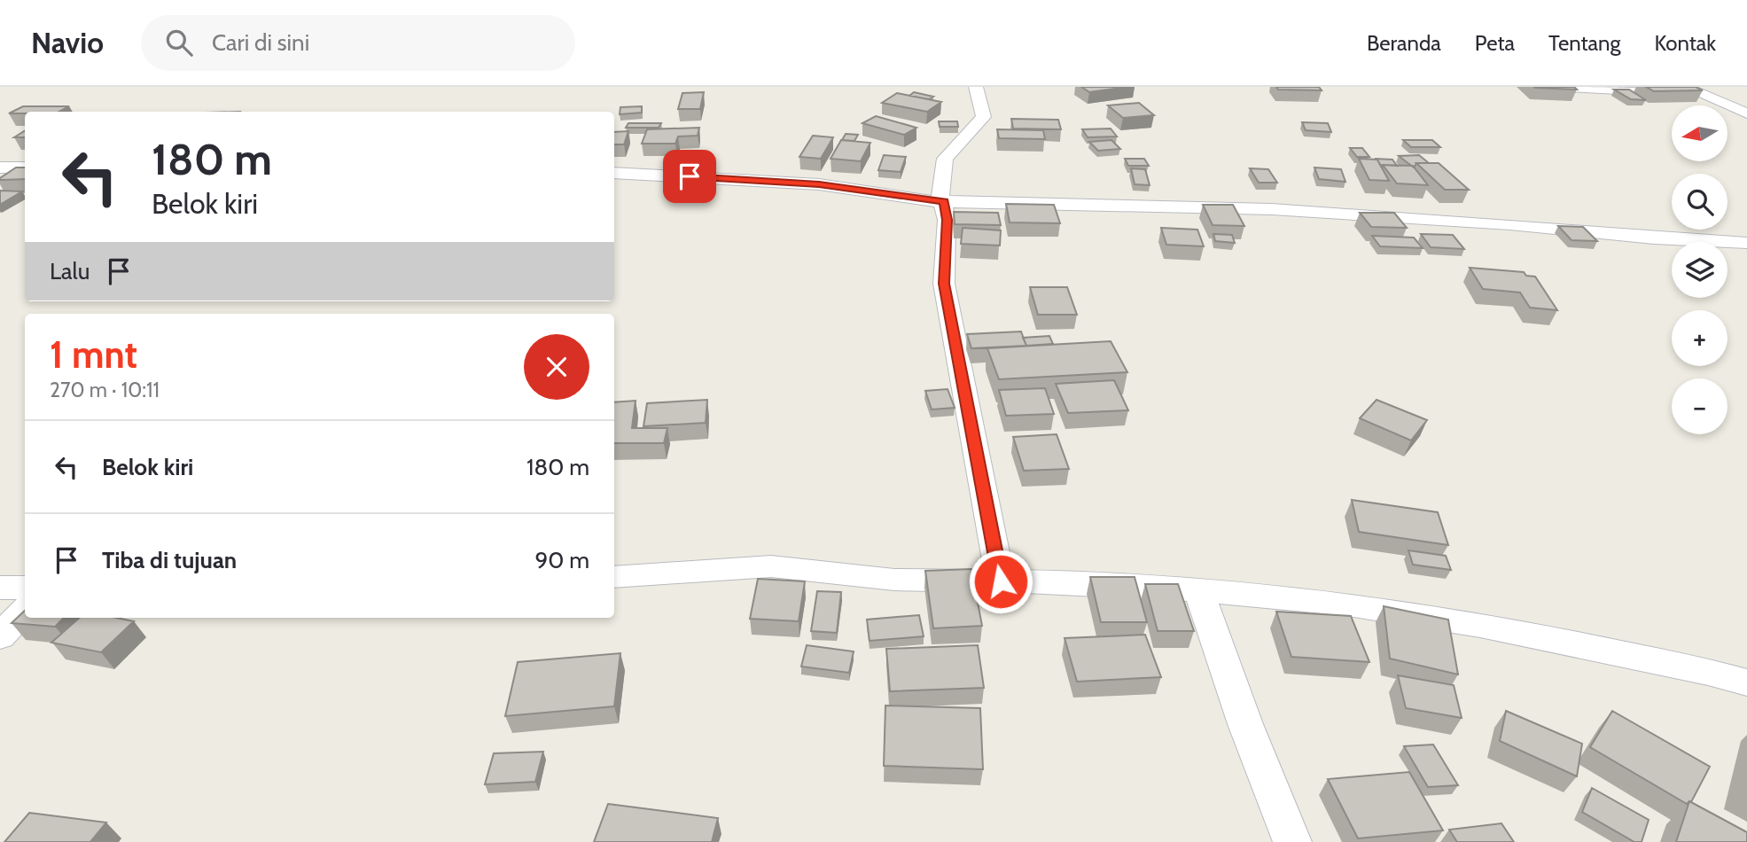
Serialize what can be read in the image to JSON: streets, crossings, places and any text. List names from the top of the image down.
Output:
{
  "north": "left",
  "page": {
    "header": "Navio",
    "search": "Cari di sini",
    "nav": [
      "Beranda",
      "Peta",
      "Tentang",
      "Kontak"
    ],
    "map_buttons": ["+", "−"],
    "turn": ["180 m", "Belok kiri"],
    "then": "Lalu",
    "heading": ["1 mnt", "270 m · 10:11"],
    "list": [
      {
        "name": "Belok kiri",
        "value": "180 m"
      },
      {
        "name": "Tiba di tujuan",
        "value": "90 m"
      }
    ]
  }
}
